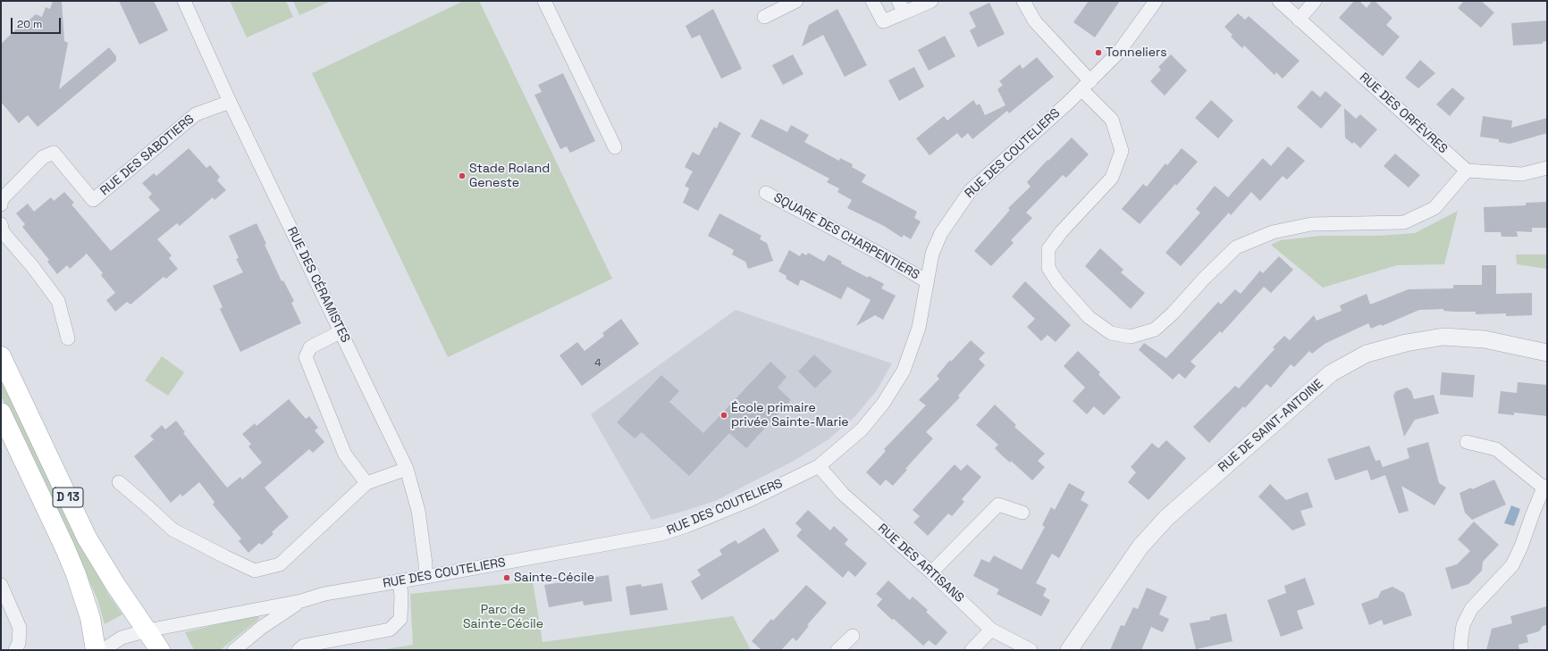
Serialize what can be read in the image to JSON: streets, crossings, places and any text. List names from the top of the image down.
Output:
{
  "streets": {
    "main road": ["D 13"],
    "street": [
      "RUE DES ORFÈVRES",
      "RUE DES COUTELIERS",
      "RUE DES SABOTIERS",
      "SQUARE DES CHARPENTIERS",
      "RUE DES CÉRAMISTES",
      "RUE DE SAINT-ANTOINE",
      "RUE DES ARTISANS"
    ]
  },
  "crossings": [
    ["RUE DES COUTELIERS", "SQUARE DES CHARPENTIERS"],
    ["RUE DES COUTELIERS", "RUE DES CÉRAMISTES"],
    ["RUE DES COUTELIERS", "D 13"],
    ["RUE DES COUTELIERS", "RUE DES ARTISANS"],
    ["RUE DES SABOTIERS", "RUE DES CÉRAMISTES"]
  ],
  "parks": ["Parc de Sainte-Cécile"],
  "places": [
    "Tonneliers",
    "Stade Roland Geneste",
    "École primaire privée Sainte-Marie",
    "Sainte-Cécile"
  ],
  "house_numbers": ["4"],
  "scale_bar": "20 m"
}
